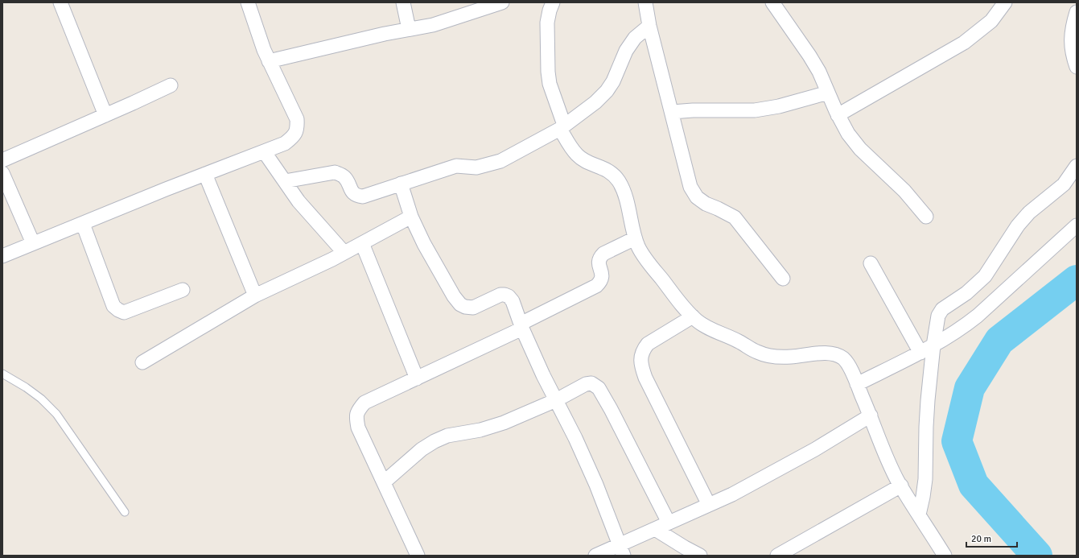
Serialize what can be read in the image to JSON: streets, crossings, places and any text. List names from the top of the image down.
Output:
{
  "scale_bar": "20 m"
}
